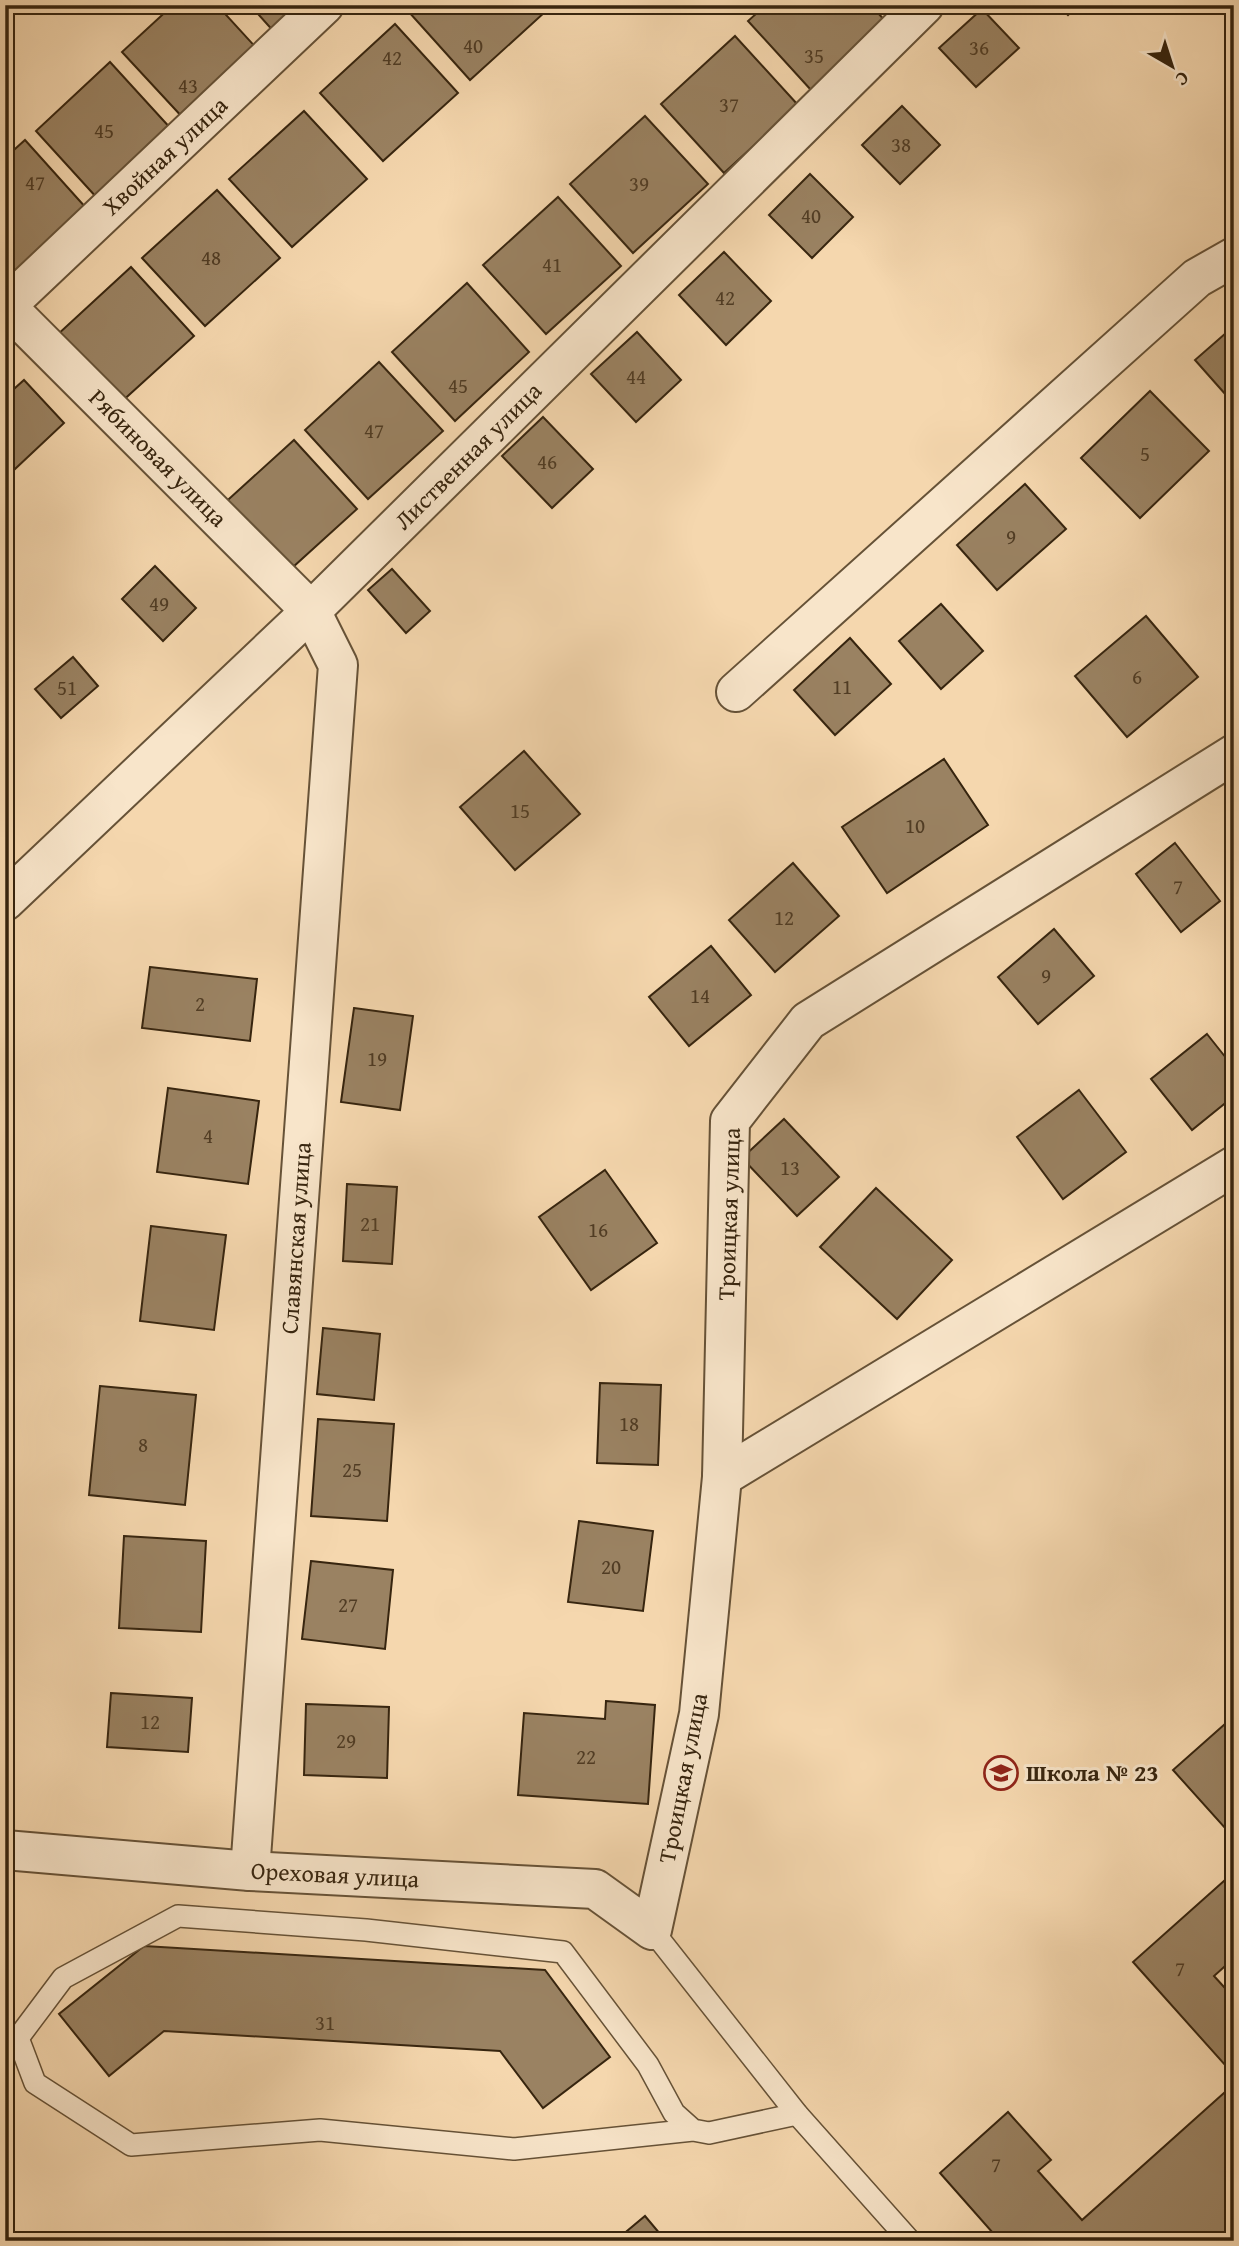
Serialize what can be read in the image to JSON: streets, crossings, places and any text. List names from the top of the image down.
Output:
{
  "streets": {
    "street": [
      "Хвойная улица",
      "Лиственная улица",
      "Рябиновая улица",
      "Троицкая улица",
      "Славянская улица",
      "Ореховая улица"
    ]
  },
  "crossings": [
    ["Хвойная улица", "Рябиновая улица"],
    ["Лиственная улица", "Рябиновая улица"],
    ["Лиственная улица", "Славянская улица"],
    ["Рябиновая улица", "Славянская улица"],
    ["Троицкая улица", "Ореховая улица"],
    ["Славянская улица", "Ореховая улица"]
  ],
  "places": {
    "school or university": ["Школа № 23"]
  },
  "house_numbers": [
    "40",
    "36",
    "35",
    "42",
    "43",
    "37",
    "45",
    "38",
    "47",
    "39",
    "40",
    "48",
    "41",
    "42",
    "44",
    "45",
    "47",
    "5",
    "46",
    "9",
    "49",
    "6",
    "11",
    "51",
    "15",
    "10",
    "7",
    "12",
    "9",
    "14",
    "2",
    "19",
    "4",
    "13",
    "21",
    "16",
    "18",
    "8",
    "25",
    "20",
    "27",
    "12",
    "29",
    "22",
    "7",
    "31",
    "7"
  ],
  "north": "bottom right"
}
